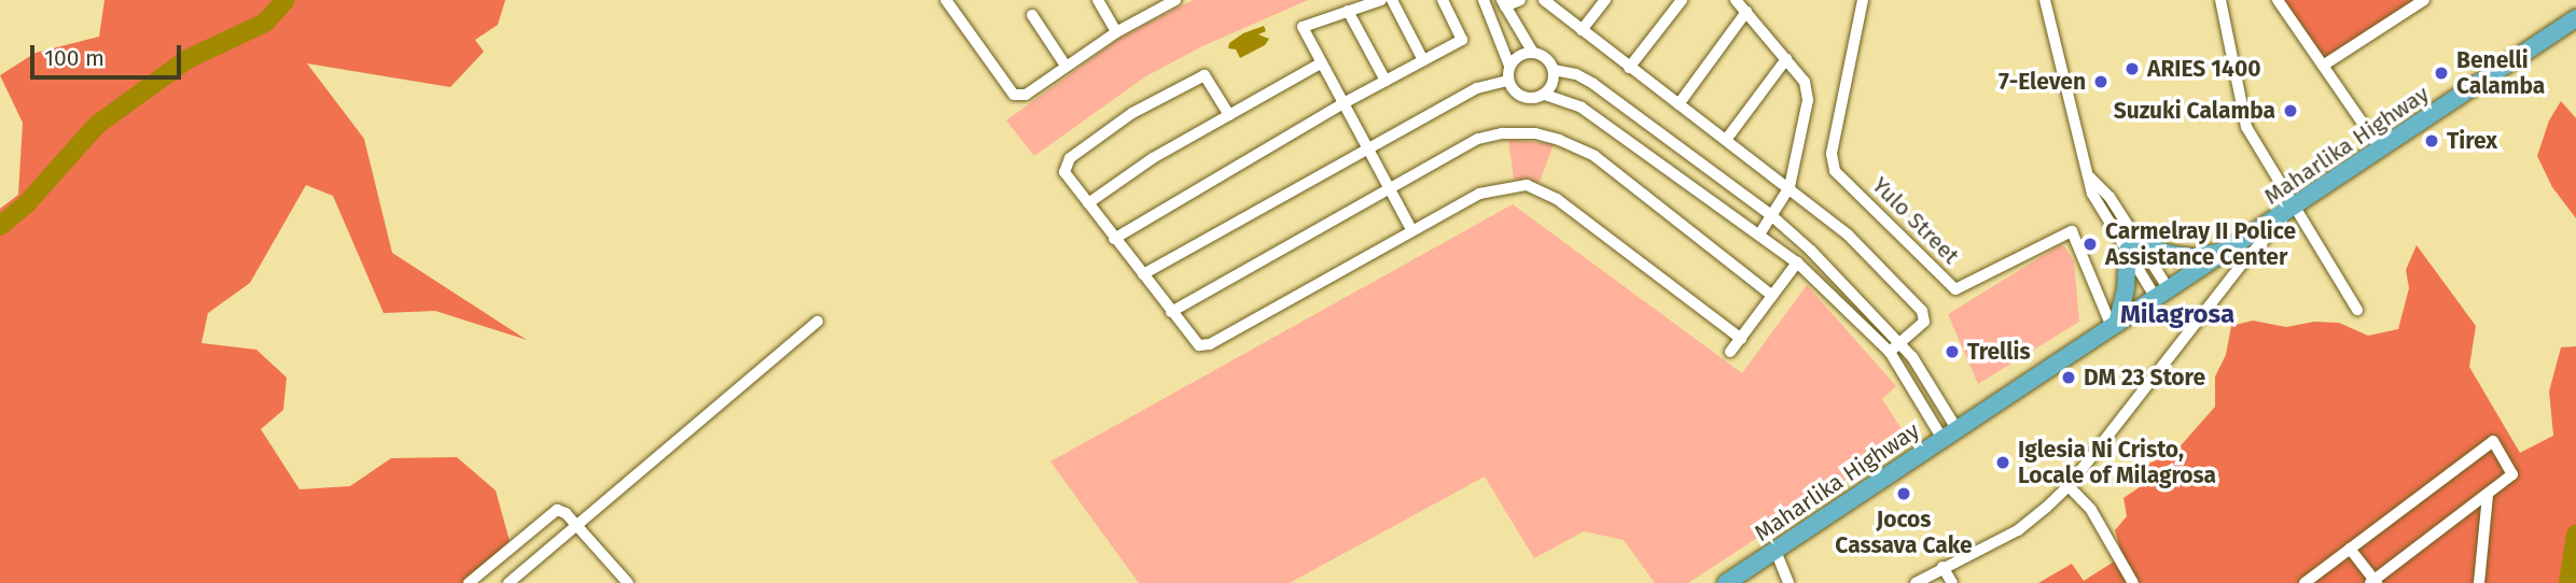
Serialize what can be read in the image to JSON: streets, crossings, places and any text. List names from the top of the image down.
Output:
{
  "streets": {
    "highway": ["Maharlika Highway"],
    "street": ["Yulo Street"]
  },
  "crossings": [
    ["Maharlika Highway", "Yulo Street"]
  ],
  "districts": ["Milagrosa"],
  "places": [
    "ARIES 1400",
    "Benelli Calamba",
    "7-Eleven",
    "Suzuki Calamba",
    "Tirex",
    "Carmelray II Police Assistance Center",
    "Trellis",
    "DM 23 Store",
    "Iglesia Ni Cristo, Locale of Milagrosa",
    "Jocos Cassava Cake"
  ],
  "scale_bar": "100 m"
}
